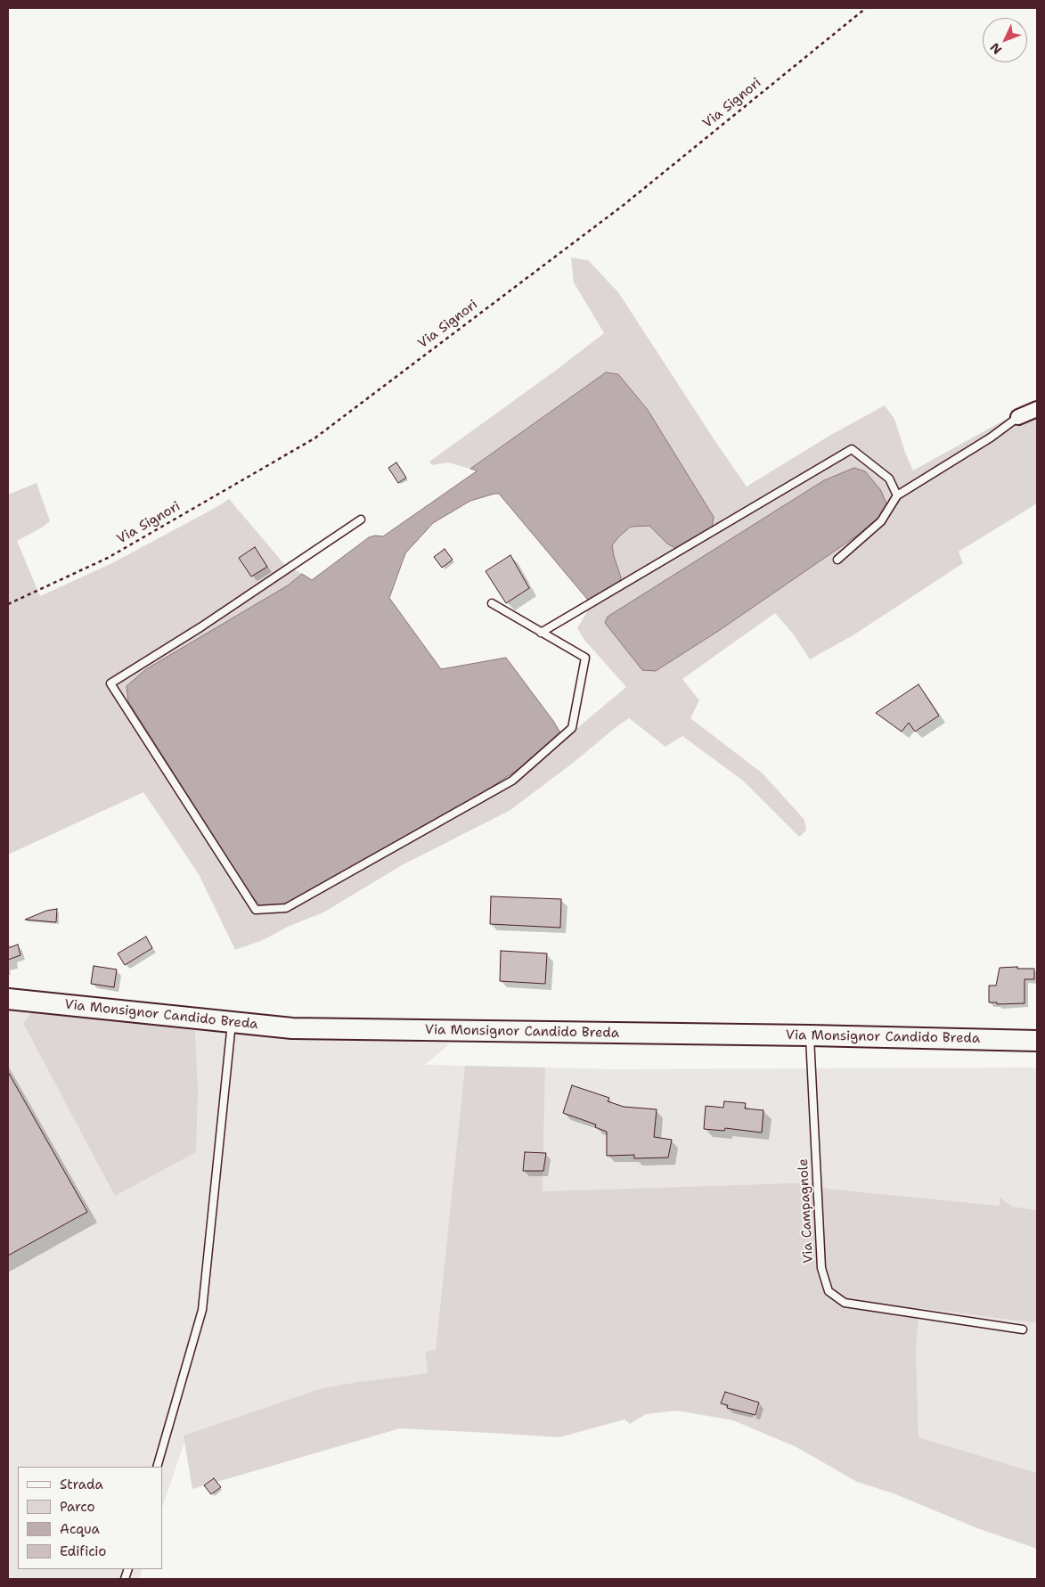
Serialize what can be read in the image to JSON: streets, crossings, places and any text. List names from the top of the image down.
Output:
{
  "streets": {
    "main road": ["Via Monsignor Candido Breda"],
    "lane": ["Via Campagnole"],
    "path": ["Via Signori"]
  },
  "crossings": [
    ["Via Monsignor Candido Breda", "Via Campagnole"]
  ],
  "legend": [
    "Strada",
    "Parco",
    "Acqua",
    "Edificio"
  ],
  "north": "bottom left"
}
